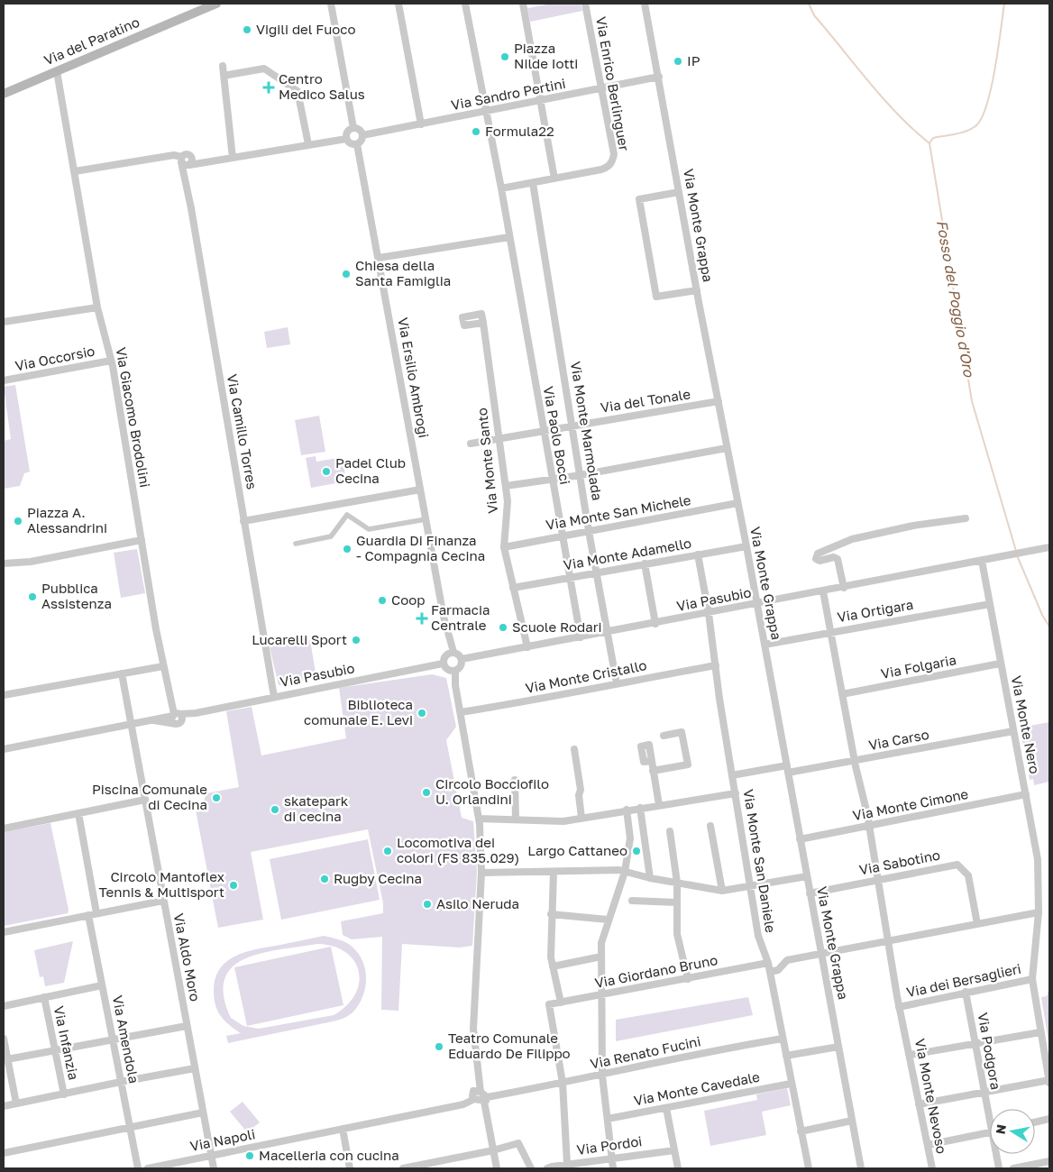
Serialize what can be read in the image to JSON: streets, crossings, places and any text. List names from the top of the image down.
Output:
{
  "streets": {
    "main road": ["Via del Paratino"],
    "street": [
      "Via Enrico Berlinguer",
      "Via Sandro Pertini",
      "Via Monte Grappa",
      "Via Occorsio",
      "Via Ersilio Ambrogi",
      "Via del Tonale",
      "Via Giacomo Brodolini",
      "Via Monte Marmolada",
      "Via Camillo Torres",
      "Via Paolo Bocci",
      "Via Monte Santo",
      "Via Monte San Michele",
      "Via Monte Adamello",
      "Via Pasubio",
      "Via Ortigara",
      "Via Folgaria",
      "Via Monte Cristallo",
      "Via Monte Nero",
      "Via Carso",
      "Via Monte Cimone",
      "Via Monte San Daniele",
      "Via Sabotino",
      "Via Aldo Moro",
      "Via Giordano Bruno",
      "Via dei Bersaglieri",
      "Via Amendola",
      "Via Infanzia",
      "Via Podgora",
      "Via Renato Fucini",
      "Via Monte Cavedale",
      "Via Monte Nevoso",
      "Via Napoli",
      "Via Pordoi"
    ]
  },
  "crossings": [
    ["Via del Paratino", "Via Giacomo Brodolini"],
    ["Via Enrico Berlinguer", "Via Sandro Pertini"],
    ["Via Enrico Berlinguer", "Via Monte Marmolada"],
    ["Via Enrico Berlinguer", "Via Paolo Bocci"],
    ["Via Sandro Pertini", "Via Monte Grappa"],
    ["Via Sandro Pertini", "Via Ersilio Ambrogi"],
    ["Via Sandro Pertini", "Via Paolo Bocci"],
    ["Via Monte Grappa", "Via del Tonale"],
    ["Via Monte Grappa", "Via Monte San Michele"],
    ["Via Monte Grappa", "Via Monte Adamello"],
    ["Via Monte Grappa", "Via Pasubio"],
    ["Via Monte Grappa", "Via Ortigara"],
    ["Via Monte Grappa", "Via Carso"],
    ["Via Monte Grappa", "Via Monte Cimone"],
    ["Via Monte Grappa", "Via Sabotino"],
    ["Via Occorsio", "Via Giacomo Brodolini"],
    ["Via Ersilio Ambrogi", "Via Pasubio"],
    ["Via del Tonale", "Via Monte Marmolada"],
    ["Via del Tonale", "Via Paolo Bocci"],
    ["Via del Tonale", "Via Monte Santo"],
    ["Via Giacomo Brodolini", "Via Pasubio"],
    ["Via Monte Marmolada", "Via Monte San Michele"],
    ["Via Monte Marmolada", "Via Monte Adamello"],
    ["Via Monte Marmolada", "Via Pasubio"],
    ["Via Monte Marmolada", "Via Monte Cristallo"],
    ["Via Camillo Torres", "Via Pasubio"],
    ["Via Paolo Bocci", "Via Monte San Michele"],
    ["Via Paolo Bocci", "Via Monte Adamello"],
    ["Via Paolo Bocci", "Via Pasubio"],
    ["Via Monte Santo", "Via Monte San Michele"],
    ["Via Monte Santo", "Via Monte Adamello"],
    ["Via Monte Santo", "Via Pasubio"],
    ["Via Monte Adamello", "Via Monte San Daniele"],
    ["Via Pasubio", "Via Monte Nero"],
    ["Via Pasubio", "Via Monte San Daniele"],
    ["Via Pasubio", "Via Aldo Moro"],
    ["Via Pasubio", "Via Monte Nevoso"],
    ["Via Ortigara", "Via Monte Nero"],
    ["Via Ortigara", "Via Monte Nevoso"],
    ["Via Folgaria", "Via Monte Nero"],
    ["Via Folgaria", "Via Monte Nevoso"],
    ["Via Monte Cristallo", "Via Monte San Daniele"],
    ["Via Monte Nero", "Via Carso"],
    ["Via Monte Nero", "Via Monte Cimone"],
    ["Via Monte Nero", "Via dei Bersaglieri"],
    ["Via Carso", "Via Monte San Daniele"],
    ["Via Carso", "Via Monte Nevoso"],
    ["Via Monte Cimone", "Via Monte Nevoso"],
    ["Via Monte San Daniele", "Via Giordano Bruno"],
    ["Via Monte San Daniele", "Via Renato Fucini"],
    ["Via Monte San Daniele", "Via Monte Cavedale"],
    ["Via Sabotino", "Via Monte Nevoso"],
    ["Via Aldo Moro", "Via Napoli"],
    ["Via Giordano Bruno", "Via Renato Fucini"],
    ["Via dei Bersaglieri", "Via Podgora"],
    ["Via dei Bersaglieri", "Via Monte Nevoso"]
  ],
  "water": ["Fosso del Poggio d'Oro"],
  "places": {
    "other": [
      "Vigili del Fuoco",
      "Piazza Nilde Iotti",
      "IP",
      "Formula22",
      "Chiesa della Santa Famiglia",
      "Padel Club Cecina",
      "Piazza A. Alessandrini",
      "Guardia Di Finanza - Compagnia Cecina",
      "Pubblica Assistenza",
      "Coop",
      "Scuole Rodari",
      "Lucarelli Sport",
      "Biblioteca comunale E. Levi",
      "Circolo Bocciofilo U. Orlandini",
      "Piscina Comunale di Cecina",
      "skatepark di cecina",
      "Locomotiva dei colori (FS 835.029)",
      "Largo Cattaneo",
      "Rugby Cecina",
      "Circolo Mantoflex Tennis & Multisport",
      "Asilo Neruda",
      "Teatro Comunale Eduardo De Filippo",
      "Macelleria con cucina"
    ],
    "health": ["Centro Medico Salus", "Farmacia Centrale"]
  },
  "north": "left"
}
